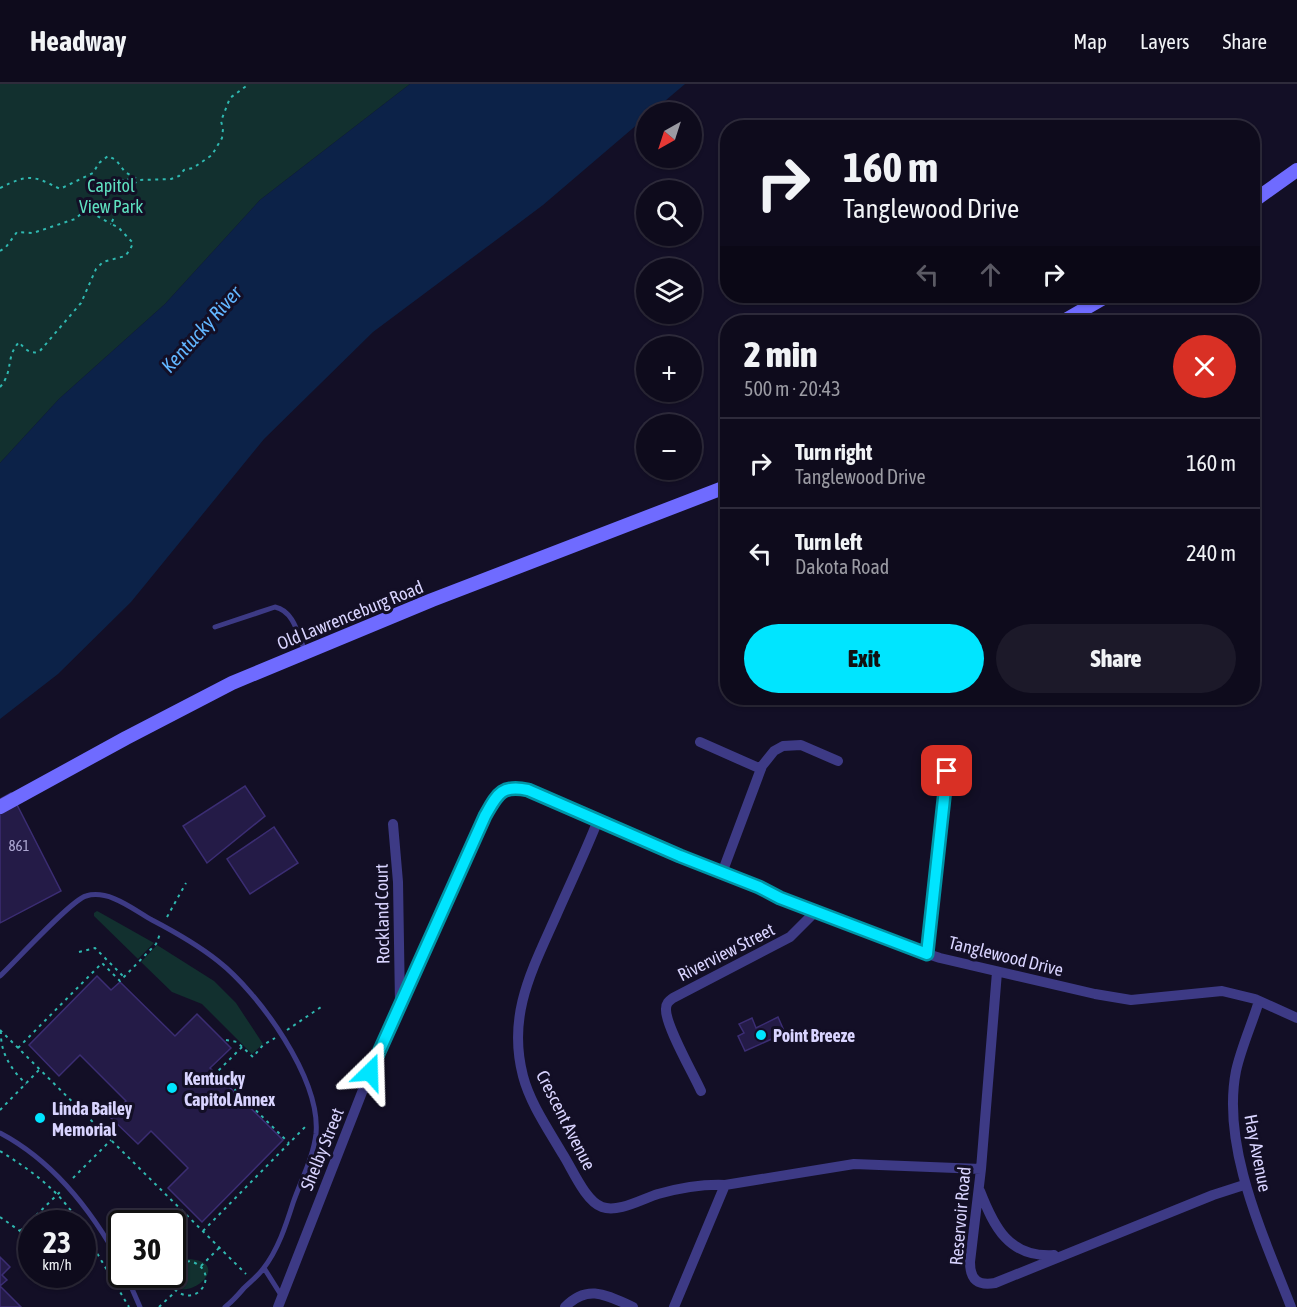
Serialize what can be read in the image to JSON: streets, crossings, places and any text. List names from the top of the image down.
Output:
{
  "streets": {
    "main road": ["Old Lawrenceburg Road"],
    "street": [
      "Rockland Court",
      "Riverview Street",
      "Tanglewood Drive",
      "Crescent Avenue",
      "Shelby Street",
      "Hay Avenue",
      "Reservoir Road"
    ]
  },
  "crossings": [
    ["Rockland Court", "Shelby Street"],
    ["Riverview Street", "Tanglewood Drive"],
    ["Tanglewood Drive", "Crescent Avenue"],
    ["Tanglewood Drive", "Shelby Street"],
    ["Tanglewood Drive", "Hay Avenue"],
    ["Tanglewood Drive", "Reservoir Road"],
    ["Hay Avenue", "Reservoir Road"]
  ],
  "water": ["Kentucky River"],
  "parks": ["Capitol View Park"],
  "places": ["Point Breeze", "Kentucky Capitol Annex", "Linda Bailey Memorial"],
  "house_numbers": ["861"],
  "north": "bottom left",
  "page": {
    "header": "Headway",
    "nav": ["Map", "Layers", "Share"],
    "map_buttons": ["+", "−"],
    "turn": ["160 m", "Tanglewood Drive"],
    "heading": ["2 min", "500 m · 20:43"],
    "list": [
      {
        "name": "Turn right",
        "note": "Tanglewood Drive",
        "value": "160 m"
      },
      {
        "name": "Turn left",
        "note": "Dakota Road",
        "value": "240 m"
      }
    ],
    "buttons": ["Exit", "Share"],
    "speed": "23 km/h",
    "limit": "30"
  }
}
